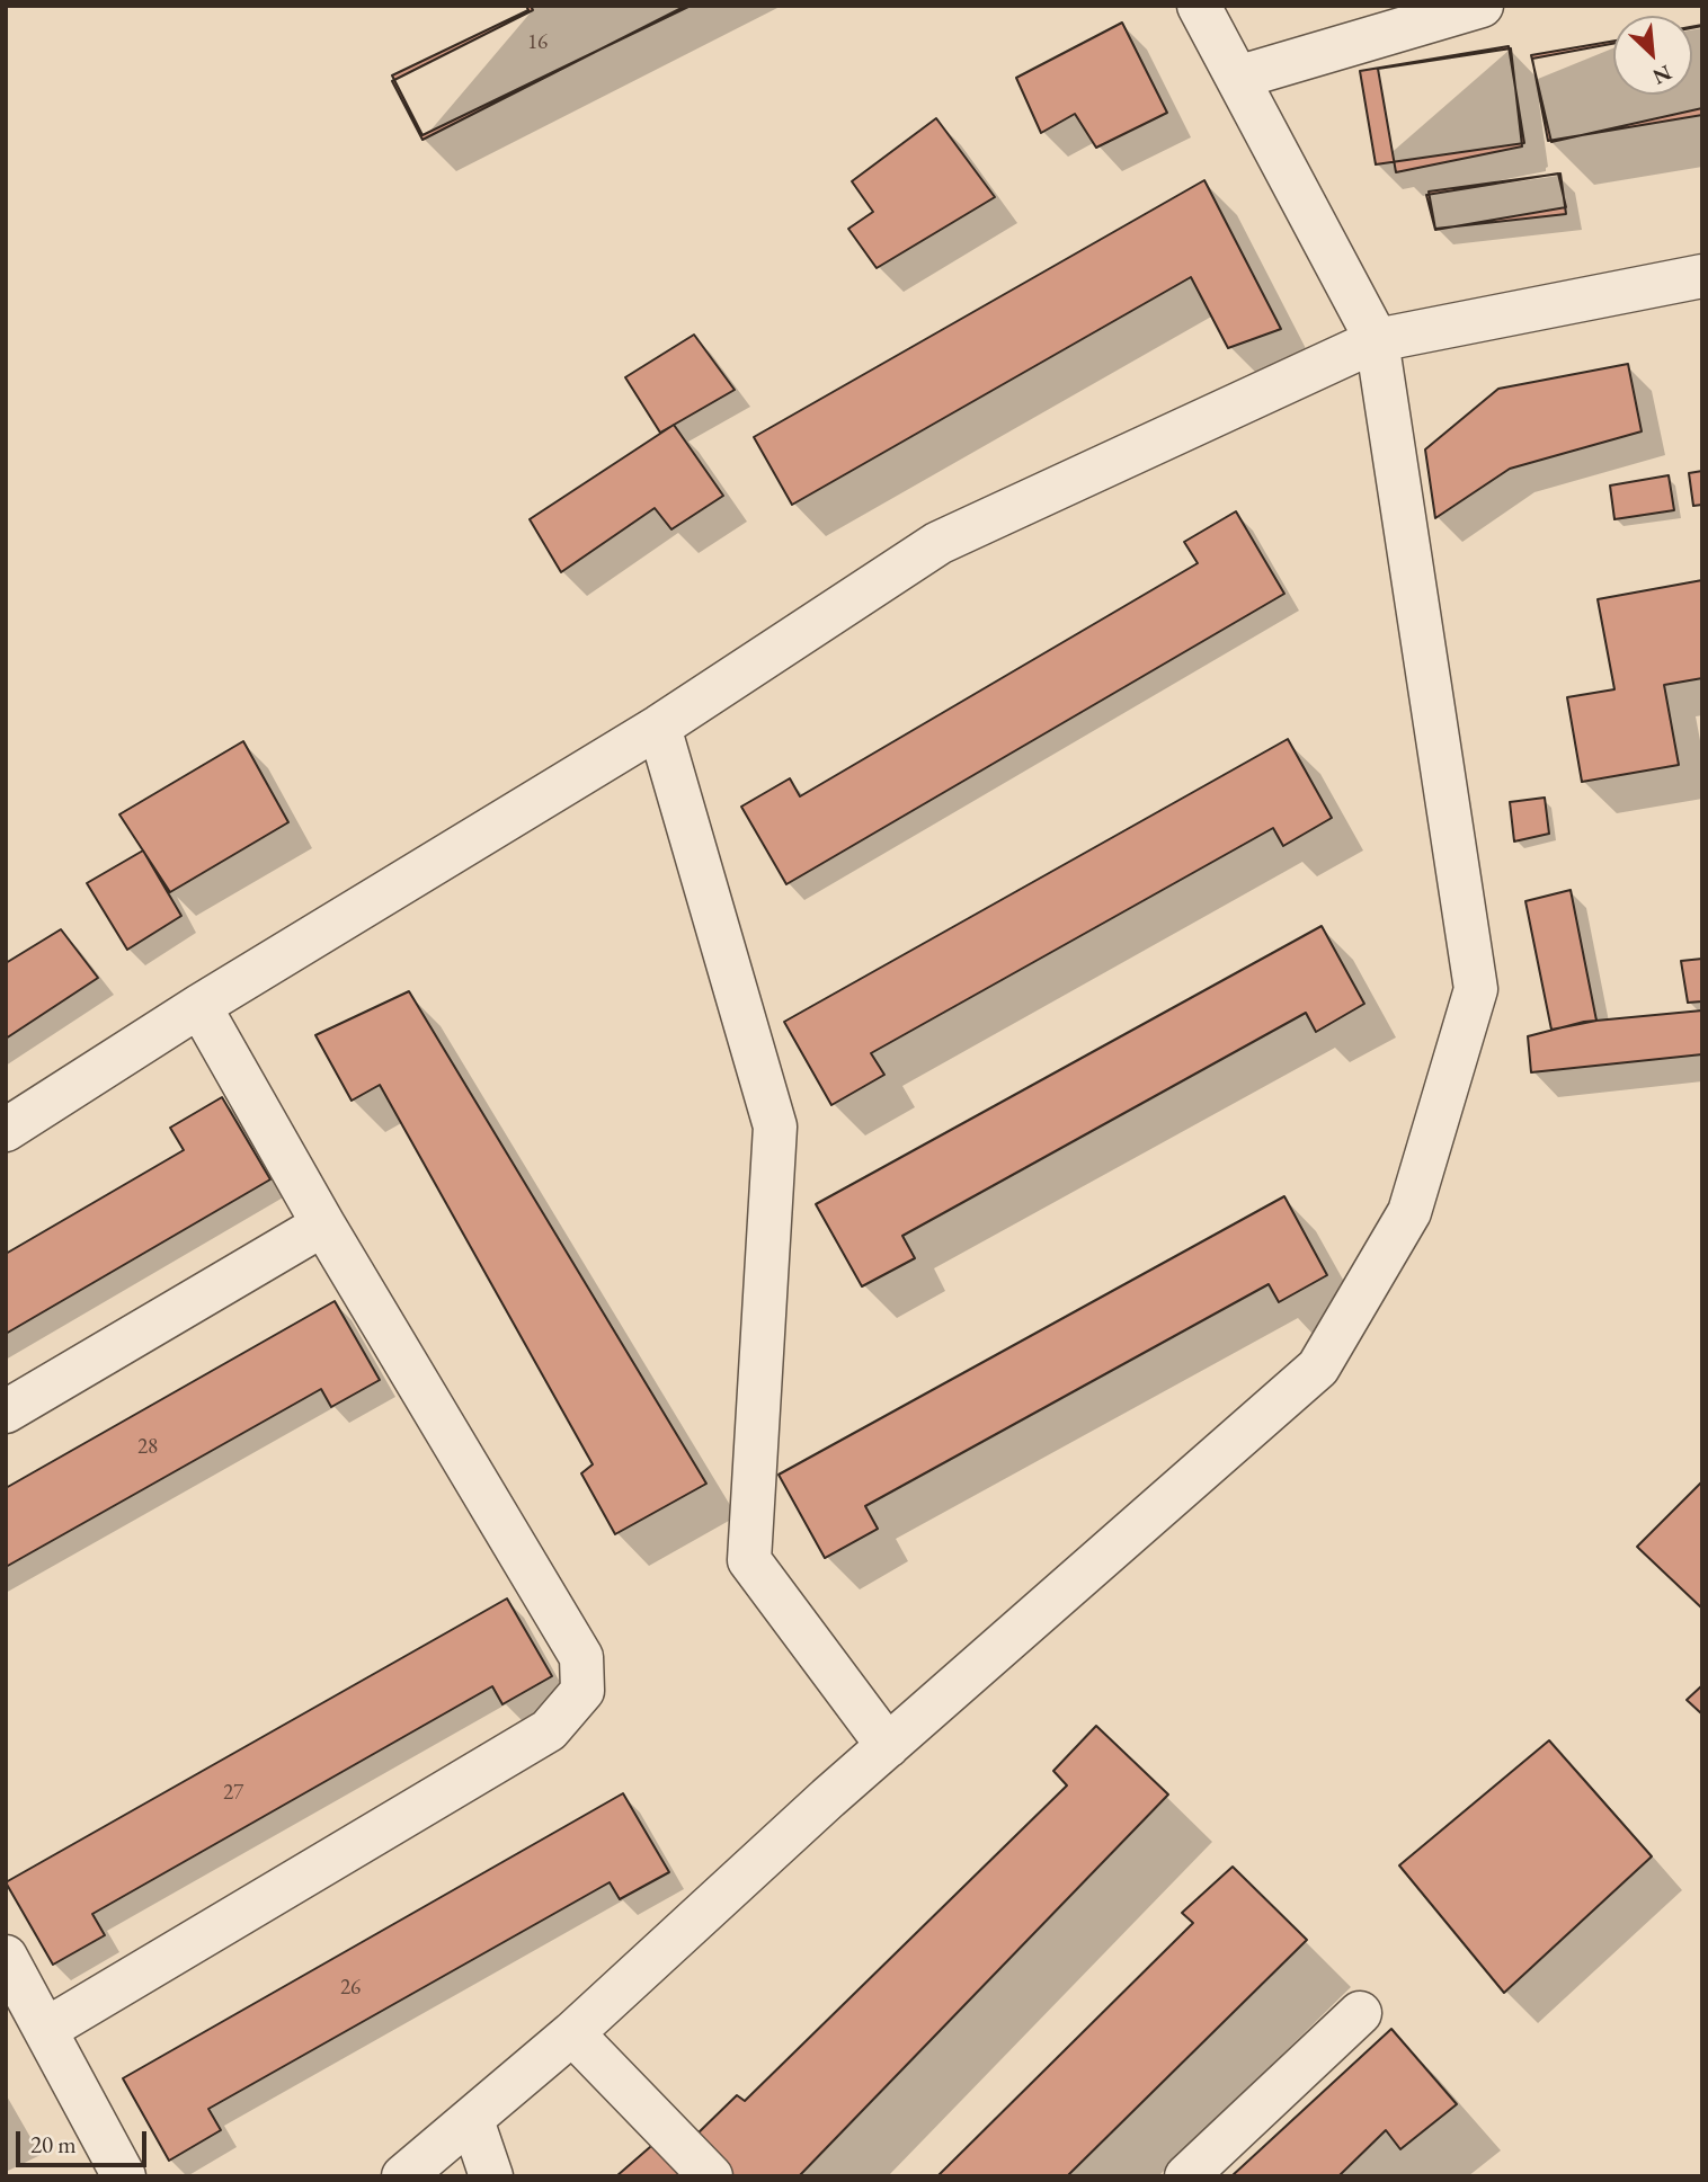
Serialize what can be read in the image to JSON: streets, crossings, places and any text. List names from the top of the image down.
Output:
{
  "house_numbers": [
    "16",
    "28",
    "27",
    "26"
  ],
  "scale_bar": "20 m",
  "north": "bottom right"
}
